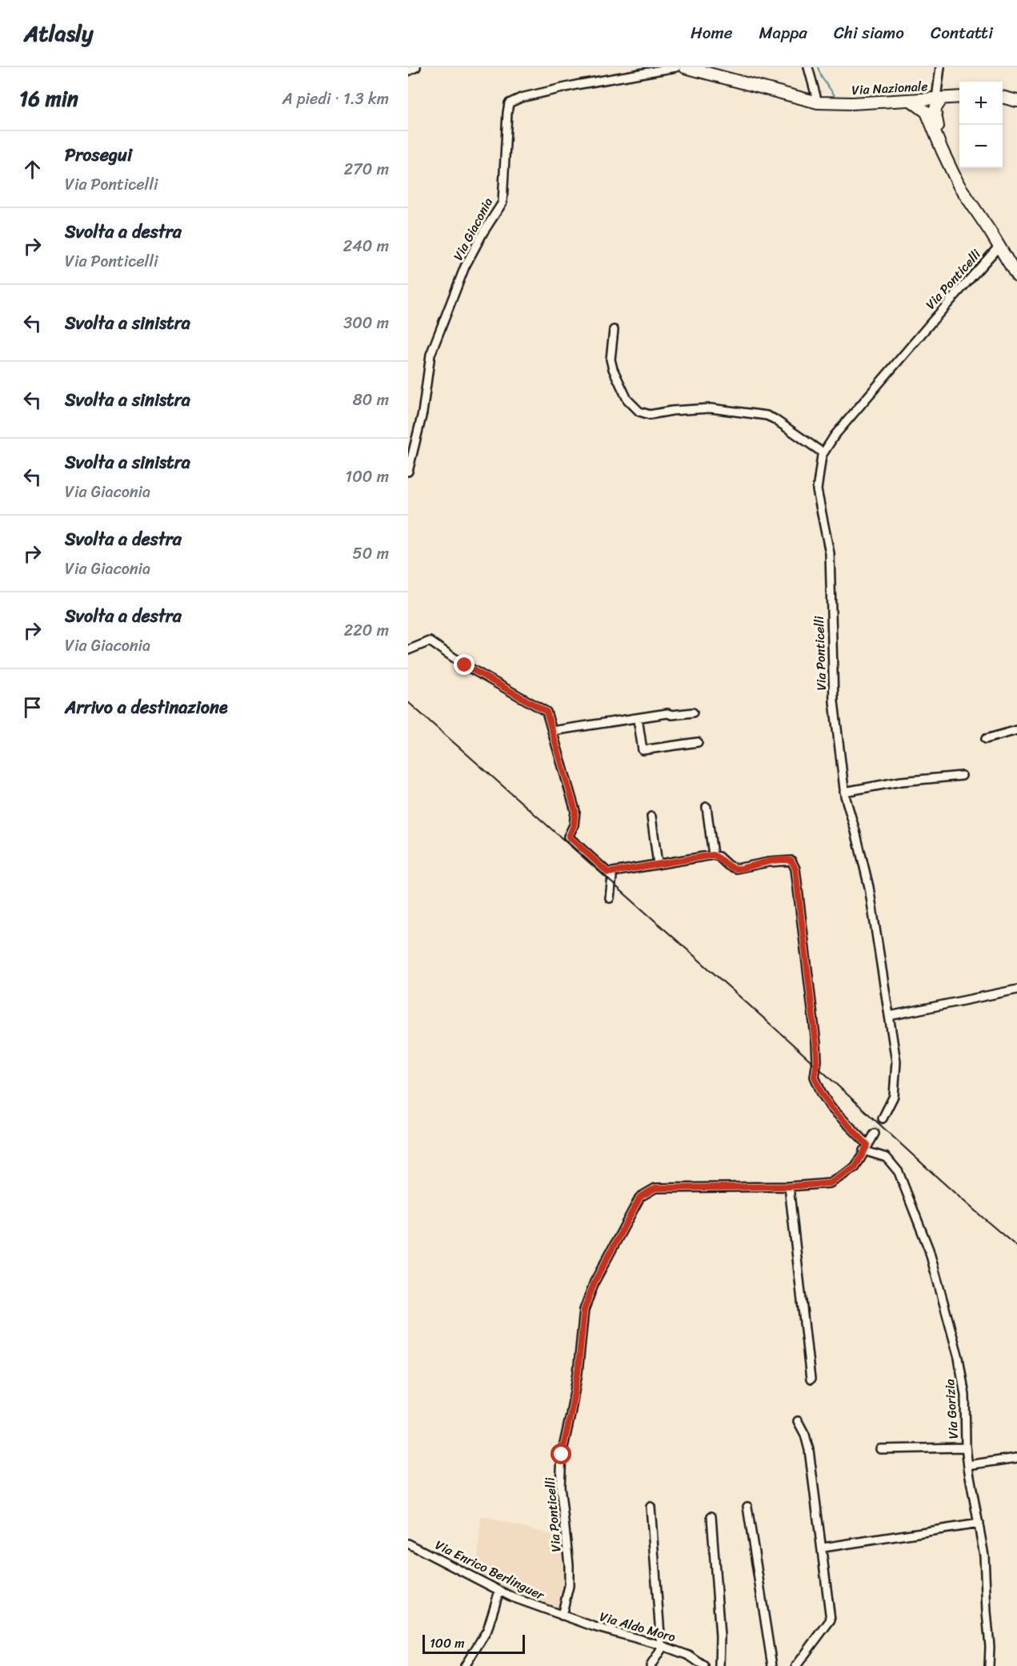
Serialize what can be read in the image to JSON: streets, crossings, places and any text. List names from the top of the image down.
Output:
{
  "streets": {
    "main road": ["Via Nazionale"],
    "street": [
      "Via Giaconia",
      "Via Ponticelli",
      "Via Gorizia",
      "Via Enrico Berlinguer",
      "Via Aldo Moro"
    ]
  },
  "crossings": [
    ["Via Ponticelli", "Via Gorizia"],
    ["Via Ponticelli", "Via Enrico Berlinguer"],
    ["Via Ponticelli", "Via Aldo Moro"],
    ["Via Enrico Berlinguer", "Via Aldo Moro"]
  ],
  "scale_bar": "100 m",
  "page": {
    "header": "Atlasly",
    "nav": [
      "Home",
      "Mappa",
      "Chi siamo",
      "Contatti"
    ],
    "heading": ["16 min", "A piedi · 1.3 km"],
    "map_buttons": ["+", "−"],
    "list": [
      ["Prosegui", "Via Ponticelli", "270 m"],
      ["Svolta a destra", "Via Ponticelli", "240 m"],
      ["Svolta a sinistra", "300 m"],
      ["Svolta a sinistra", "80 m"],
      ["Svolta a sinistra", "Via Giaconia", "100 m"],
      ["Svolta a destra", "Via Giaconia", "50 m"],
      ["Svolta a destra", "Via Giaconia", "220 m"],
      "Arrivo a destinazione"
    ],
    "scale": "100 m"
  }
}
